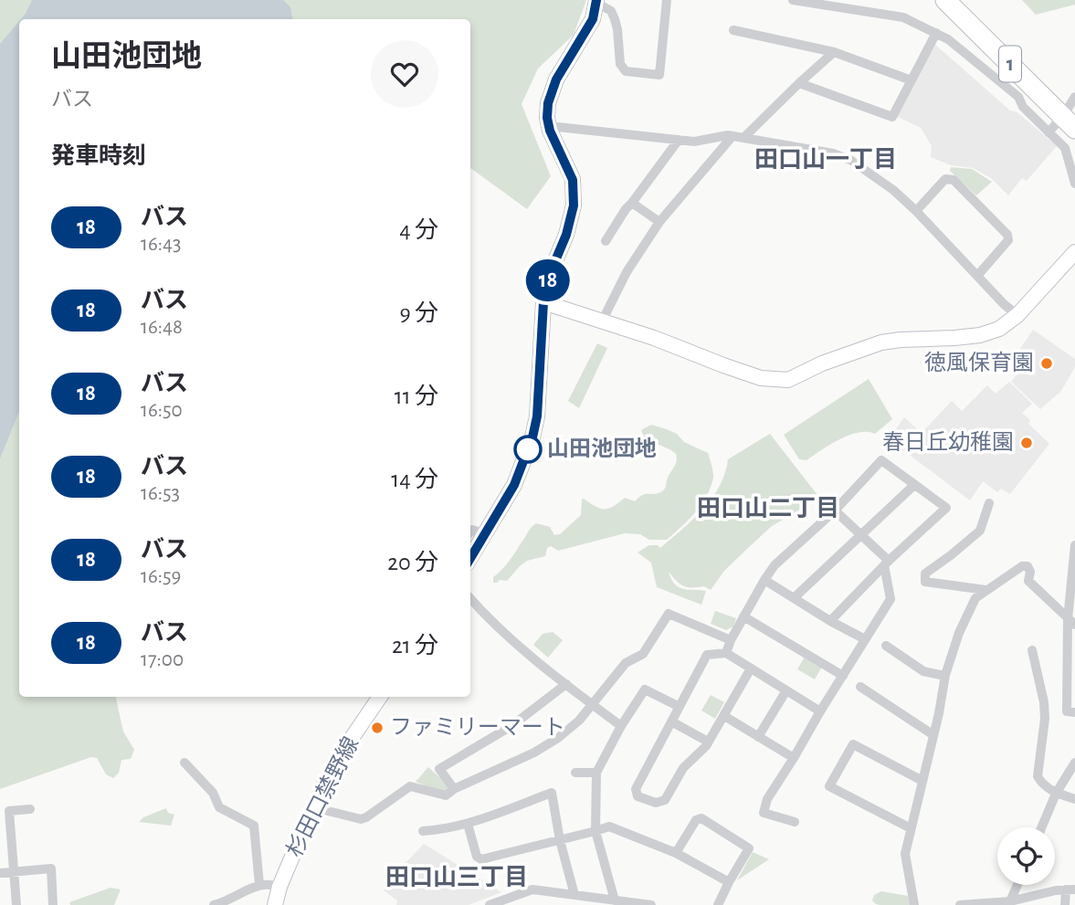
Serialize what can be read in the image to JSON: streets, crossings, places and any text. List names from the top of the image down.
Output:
{
  "streets": {
    "highway": ["1"],
    "main road": ["杉田口禁野線"]
  },
  "districts": ["田口山一丁目", "田口山二丁目", "田口山三丁目"],
  "places": [
    "徳風保育園",
    "春日丘幼稚園",
    "山田池団地",
    "ファミリーマート"
  ],
  "lines": ["bus line 18"],
  "page": {
    "on_map": "18",
    "heading": [
      ["山田池団地", "バス"],
      "発車時刻"
    ],
    "list": [
      {
        "mark": "18",
        "name": "バス",
        "note": "16:43",
        "value": "4 分"
      },
      {
        "mark": "18",
        "name": "バス",
        "note": "16:48",
        "value": "9 分"
      },
      {
        "mark": "18",
        "name": "バス",
        "note": "16:50",
        "value": "11 分"
      },
      {
        "mark": "18",
        "name": "バス",
        "note": "16:53",
        "value": "14 分"
      },
      {
        "mark": "18",
        "name": "バス",
        "note": "16:59",
        "value": "20 分"
      },
      {
        "mark": "18",
        "name": "バス",
        "note": "17:00",
        "value": "21 分"
      }
    ]
  }
}
